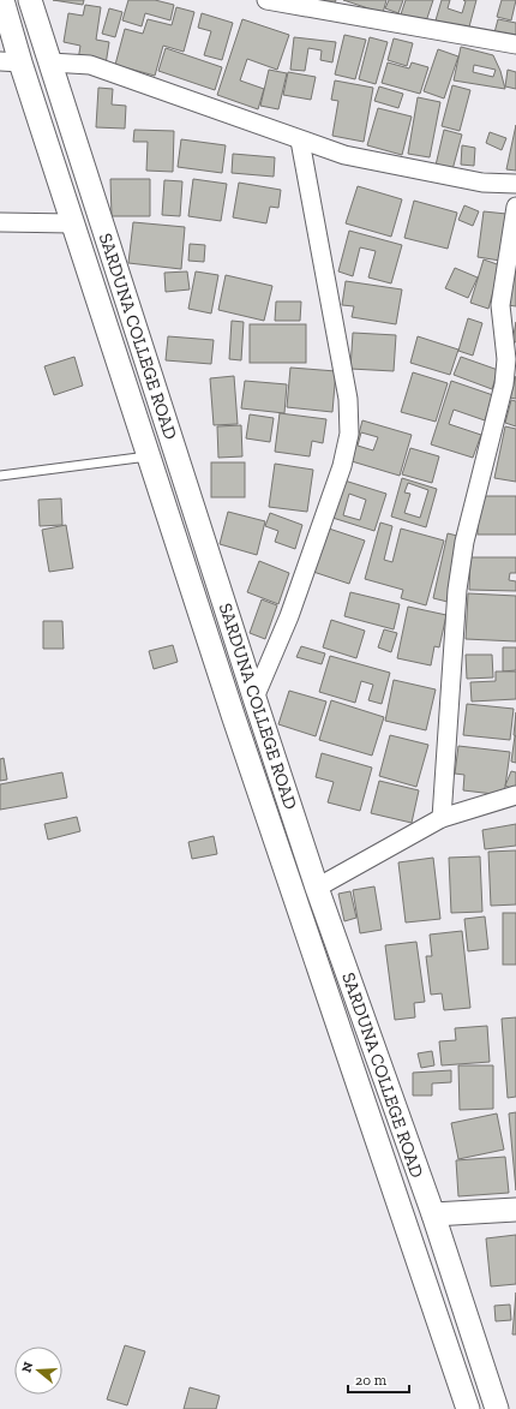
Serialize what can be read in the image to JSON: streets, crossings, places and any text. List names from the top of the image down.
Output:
{
  "streets": {
    "street": ["SARDUNA COLLEGE ROAD"]
  },
  "scale_bar": "20 m",
  "north": "left"
}
